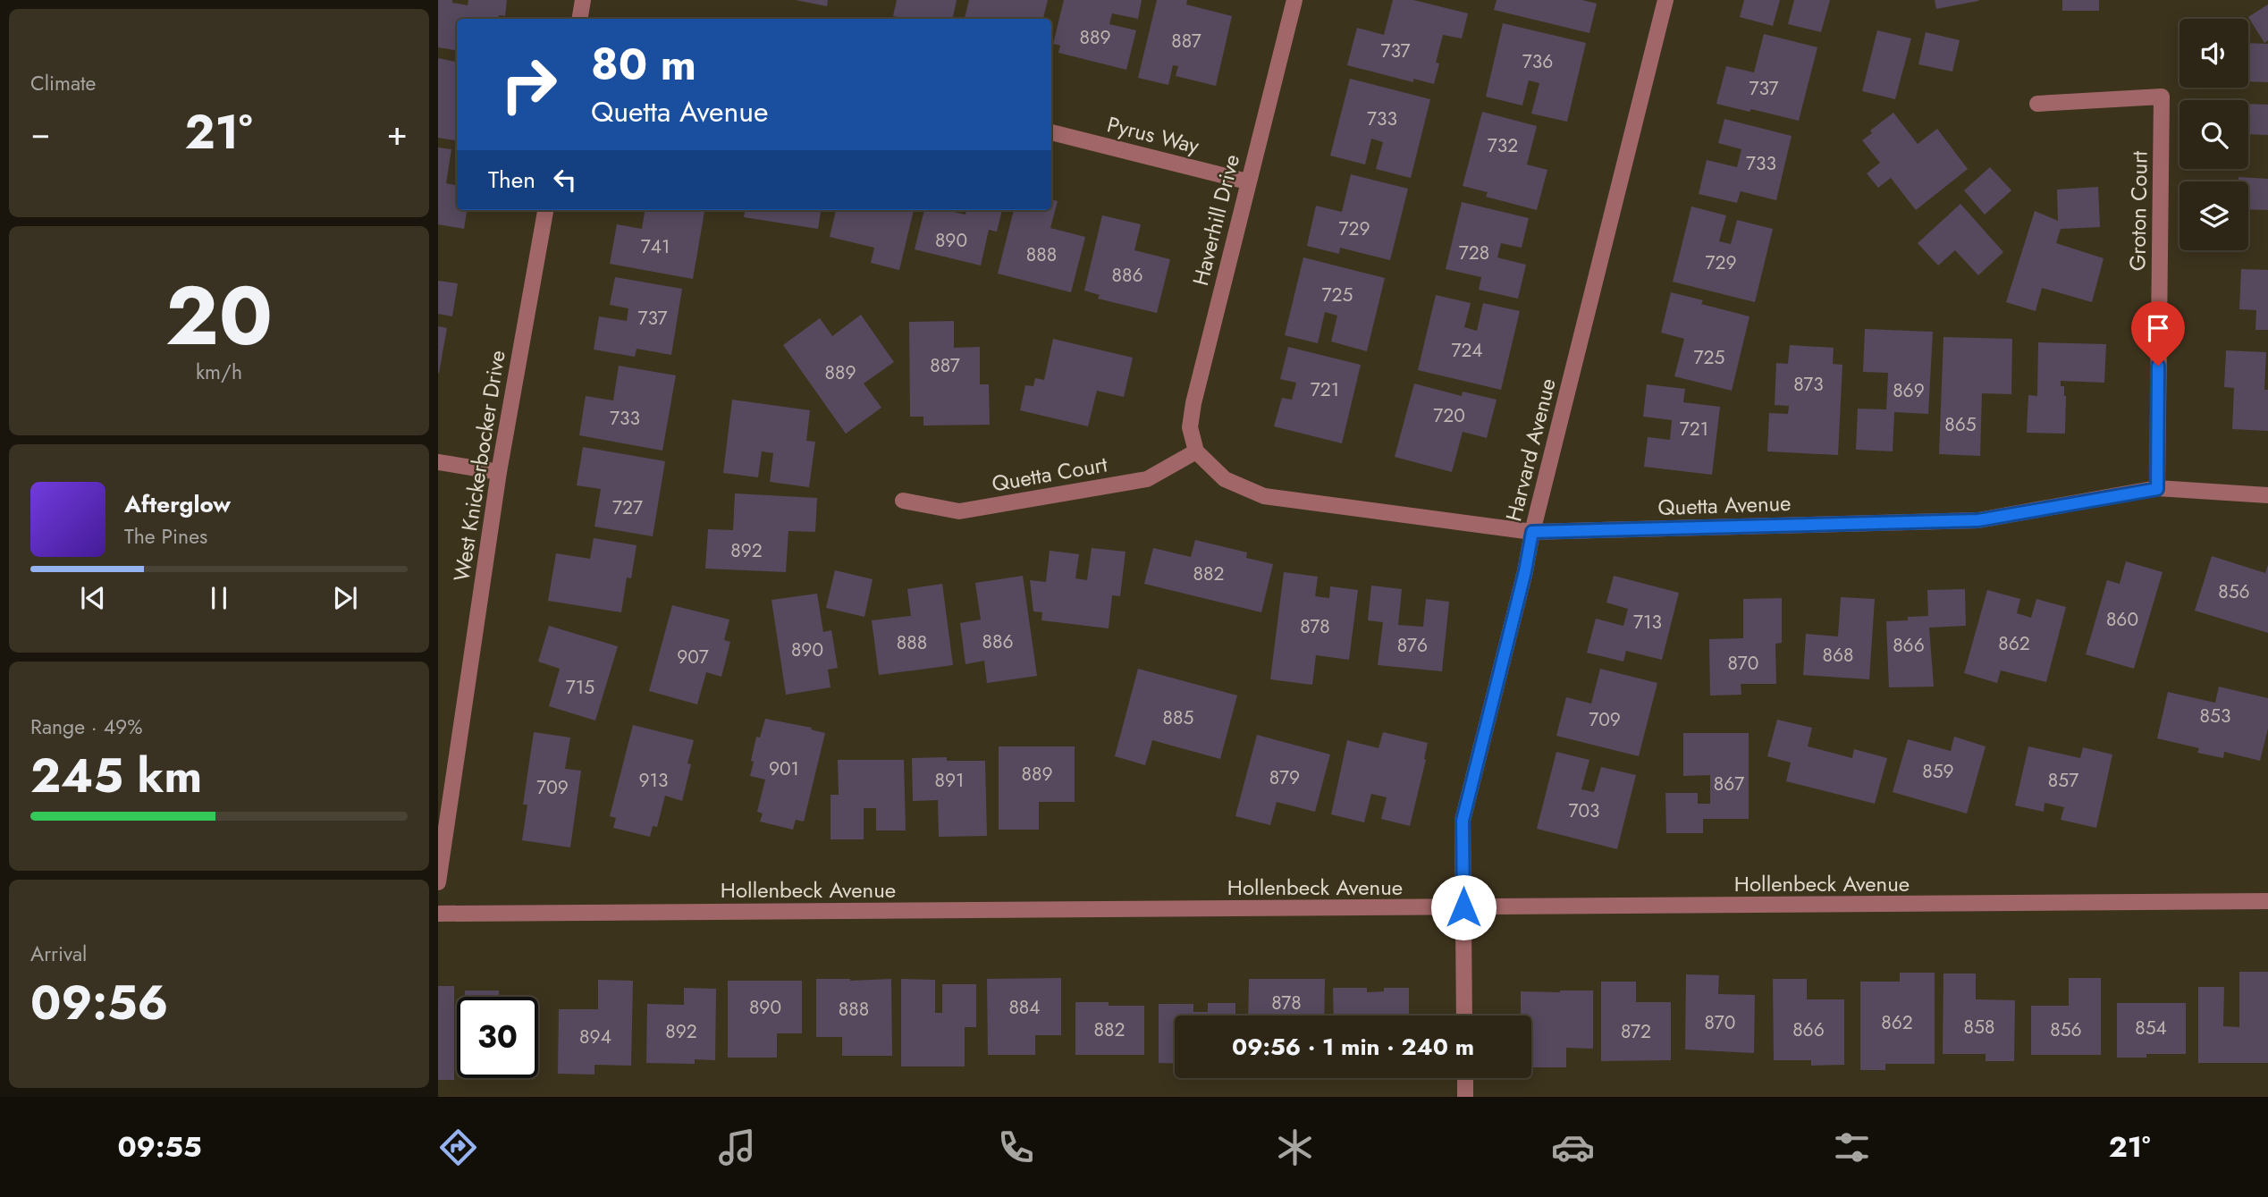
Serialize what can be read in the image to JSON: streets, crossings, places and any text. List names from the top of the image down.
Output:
{
  "streets": {
    "street": [
      "Pyrus Way",
      "Groton Court",
      "Haverhill Drive",
      "Harvard Avenue",
      "West Knickerbocker Drive",
      "Quetta Court",
      "Quetta Avenue",
      "Hollenbeck Avenue"
    ]
  },
  "crossings": [
    ["Pyrus Way", "Haverhill Drive"],
    ["Groton Court", "Quetta Avenue"],
    ["Haverhill Drive", "Quetta Court"],
    ["Haverhill Drive", "Quetta Avenue"],
    ["Harvard Avenue", "Quetta Avenue"],
    ["Harvard Avenue", "Hollenbeck Avenue"],
    ["Quetta Court", "Quetta Avenue"]
  ],
  "house_numbers": [
    "889",
    "887",
    "737",
    "736",
    "737",
    "733",
    "732",
    "733",
    "729",
    "890",
    "741",
    "728",
    "888",
    "729",
    "886",
    "725",
    "737",
    "724",
    "725",
    "887",
    "889",
    "873",
    "721",
    "869",
    "720",
    "733",
    "865",
    "721",
    "727",
    "892",
    "882",
    "856",
    "860",
    "713",
    "878",
    "886",
    "888",
    "862",
    "876",
    "866",
    "890",
    "868",
    "907",
    "870",
    "715",
    "853",
    "885",
    "709",
    "901",
    "859",
    "889",
    "879",
    "913",
    "891",
    "857",
    "867",
    "709",
    "703",
    "878",
    "890",
    "884",
    "888",
    "870",
    "862",
    "858",
    "854",
    "882",
    "866",
    "856",
    "892",
    "872",
    "894"
  ],
  "page": {
    "tile": [
      "Climate",
      ["20", "km/h"],
      ["Range · 49%", "245 km"],
      ["Arrival", "09:56"]
    ],
    "turn": ["80 m", "Quetta Avenue"],
    "heat": ["−", "21°", "+"],
    "then": "Then",
    "song": ["Afterglow", "The Pines"],
    "limit": "30",
    "trip": "09:56 · 1 min · 240 m",
    "tabs": ["09:55", "21°"]
  }
}
